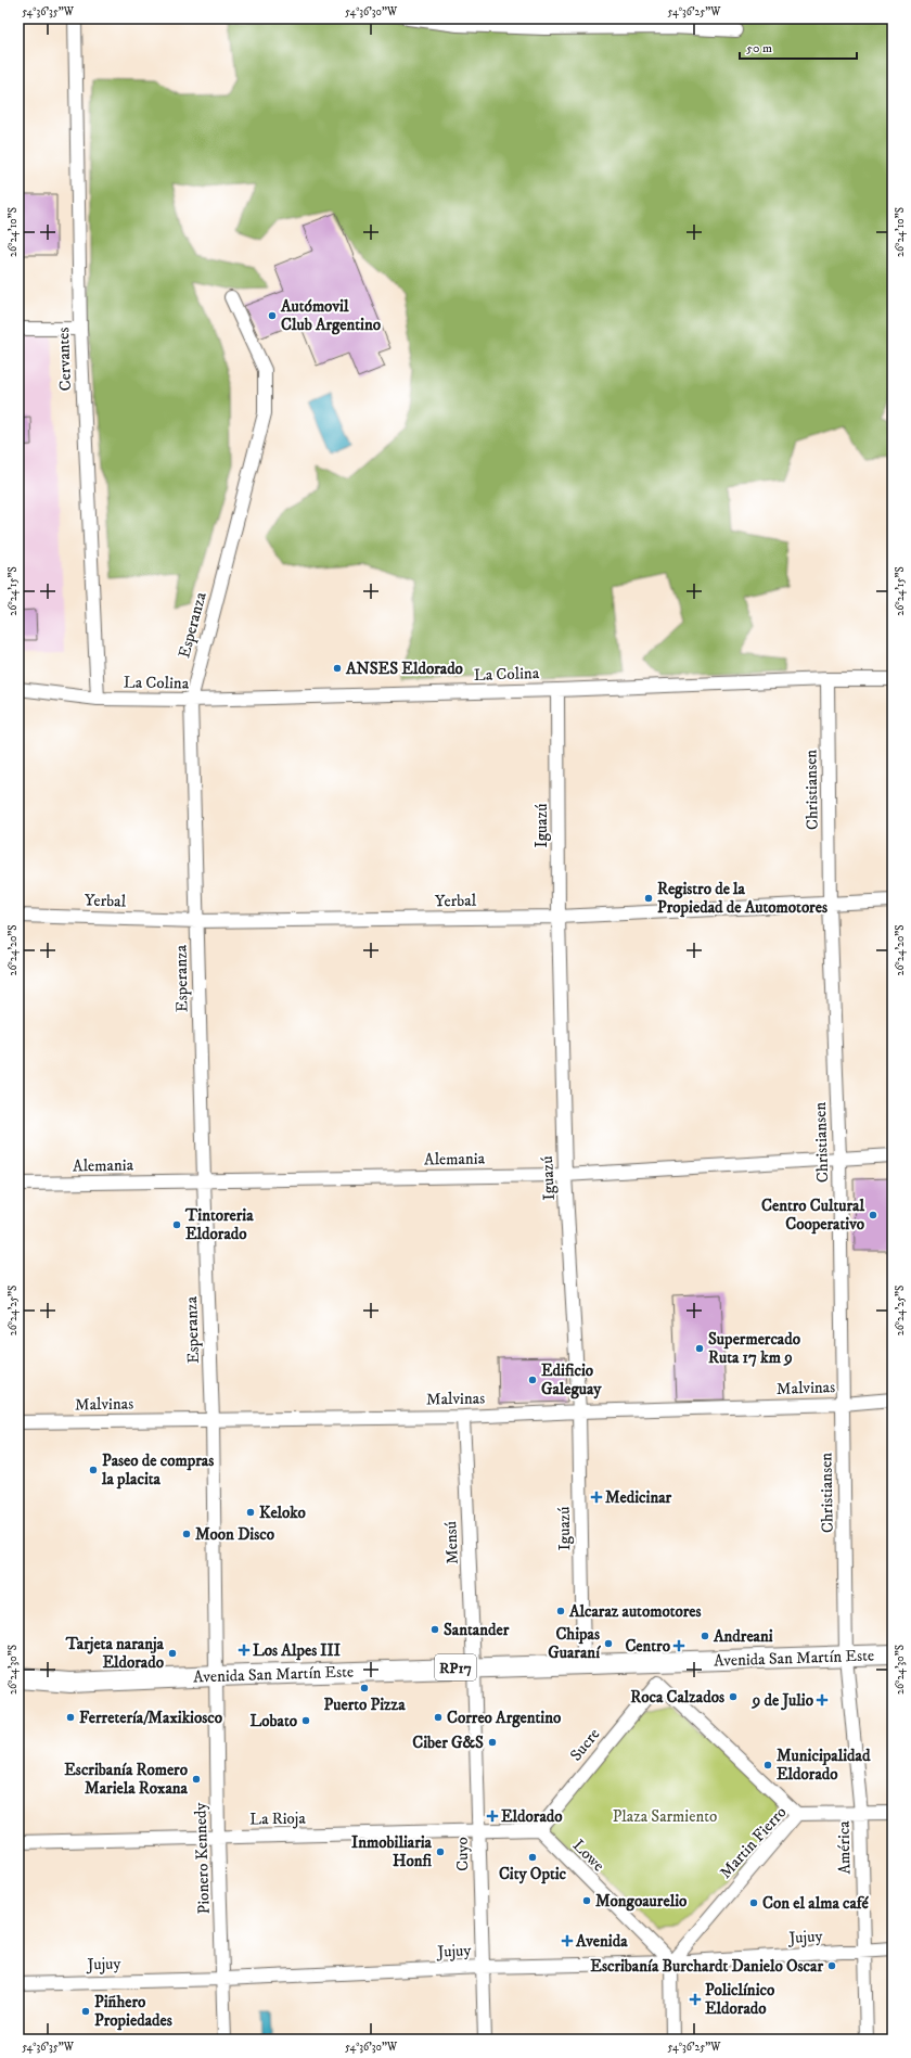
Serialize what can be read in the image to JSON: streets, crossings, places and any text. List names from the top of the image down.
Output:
{
  "streets": {
    "main road": ["Avenida San Martín Este", "RP17"],
    "street": [
      "Cervantes",
      "Esperanza",
      "La Colina",
      "Christiansen",
      "Iguazú",
      "Yerbal",
      "Alemania",
      "Malvinas",
      "Mensú",
      "Sucre",
      "La Rioja",
      "Martin Fierro",
      "América",
      "Cuyo",
      "Lowe",
      "Pionero Kennedy",
      "Jujuy"
    ]
  },
  "crossings": [
    ["Cervantes", "La Colina"],
    ["Esperanza", "La Colina"],
    ["Esperanza", "Yerbal"],
    ["Esperanza", "Alemania"],
    ["Esperanza", "Malvinas"],
    ["Esperanza", "Avenida San Martín Este"],
    ["Esperanza", "Pionero Kennedy"],
    ["La Colina", "Christiansen"],
    ["La Colina", "Iguazú"],
    ["Christiansen", "Yerbal"],
    ["Christiansen", "Alemania"],
    ["Christiansen", "Malvinas"],
    ["Christiansen", "Avenida San Martín Este"],
    ["Christiansen", "América"],
    ["Iguazú", "Yerbal"],
    ["Iguazú", "Alemania"],
    ["Iguazú", "Malvinas"],
    ["Iguazú", "Avenida San Martín Este"],
    ["Malvinas", "Mensú"],
    ["Mensú", "Avenida San Martín Este"],
    ["Mensú", "Cuyo"],
    ["Avenida San Martín Este", "América"],
    ["Avenida San Martín Este", "Cuyo"],
    ["Avenida San Martín Este", "Pionero Kennedy"],
    ["Sucre", "La Rioja"],
    ["Sucre", "Lowe"],
    ["La Rioja", "Cuyo"],
    ["La Rioja", "Lowe"],
    ["La Rioja", "Pionero Kennedy"],
    ["Martin Fierro", "América"],
    ["Martin Fierro", "Lowe"],
    ["Martin Fierro", "Jujuy"],
    ["América", "Jujuy"],
    ["Cuyo", "Jujuy"],
    ["Lowe", "Jujuy"],
    ["Pionero Kennedy", "Jujuy"]
  ],
  "parks": ["Plaza Sarmiento"],
  "places": {
    "other": [
      "Autómovil Club Argentino",
      "ANSES Eldorado",
      "Registro de la Propiedad de Automotores",
      "Centro Cultural Cooperativo",
      "Tintoreria Eldorado",
      "Supermercado Ruta 17 km 9",
      "Edificio Galeguay",
      "Paseo de compras la placita",
      "Keloko",
      "Moon Disco",
      "Alcaraz automotores",
      "Santander",
      "Andreani",
      "Chipas Guaraní",
      "Tarjeta naranja Eldorado",
      "Puerto Pizza",
      "Roca Calzados",
      "Ferretería/Maxikiosco",
      "Correo Argentino",
      "Lobato",
      "Ciber G&S",
      "Municipalidad Eldorado",
      "Escribanía Romero Mariela Roxana",
      "Inmobiliaria Honfi",
      "City Optic",
      "Mongoaurelio",
      "Con el alma café",
      "Escribanía Burchardt Danielo Oscar",
      "Piñhero Propiedades"
    ],
    "health": [
      "Medicinar",
      "Centro",
      "Los Alpes III",
      "9 de Julio",
      "Eldorado",
      "Avenida",
      "Policlínico Eldorado"
    ]
  },
  "scale_bar": "50 m",
  "coordinates": [
    "54°36'35\"W",
    "54°36'30\"W",
    "54°36'25\"W",
    "26°24'10\"S",
    "26°24'15\"S",
    "26°24'20\"S",
    "26°24'25\"S",
    "26°24'30\"S"
  ]
}
